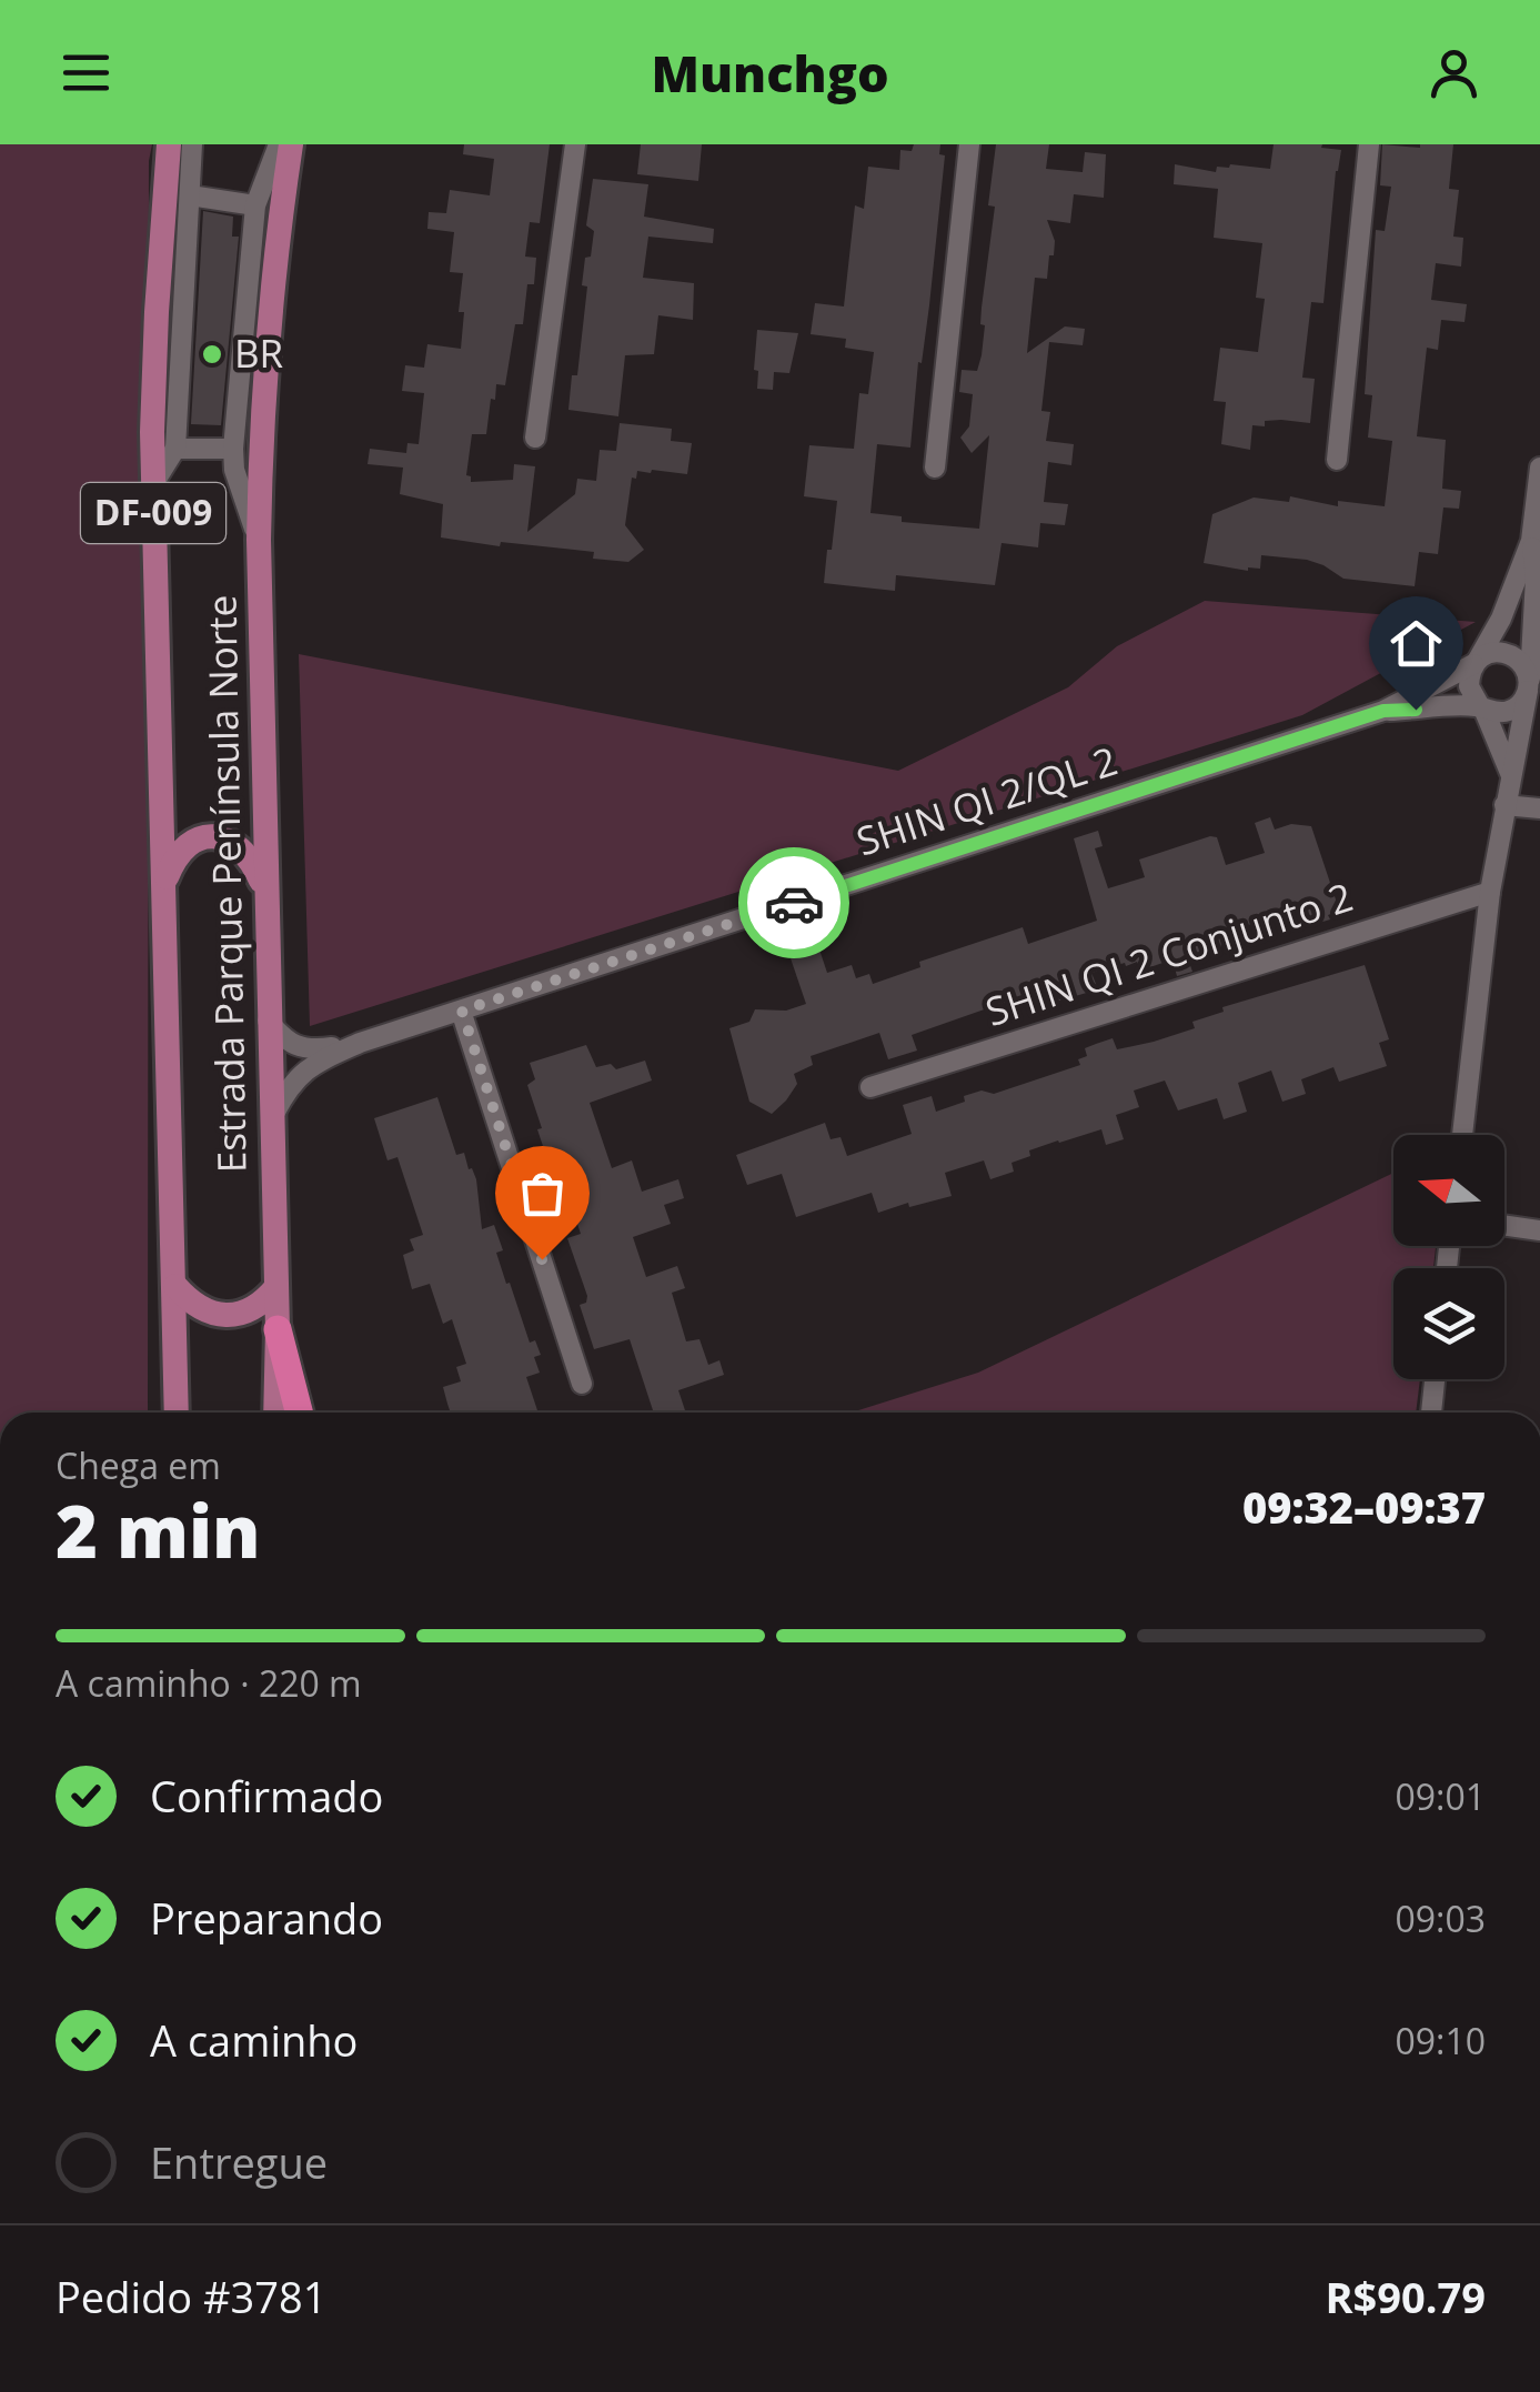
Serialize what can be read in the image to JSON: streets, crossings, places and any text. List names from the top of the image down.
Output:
{
  "streets": {
    "main road": ["DF-009", "Estrada Parque Península Norte"],
    "street": ["SHIN QI 2/QL 2", "SHIN QI 2 Conjunto 2"]
  },
  "crossings": [
    ["SHIN QI 2/QL 2", "Estrada Parque Península Norte"]
  ],
  "places": ["BR"],
  "north": "left",
  "page": {
    "header": "Munchgo",
    "heading": ["2 min", "Chega em", "09:32–09:37"],
    "panel": ["Pedido #3781", "R$90.79"],
    "bar": "A caminho · 220 m",
    "list": [
      ["Confirmado", "09:01"],
      ["Preparando", "09:03"],
      ["A caminho", "09:10"],
      "Entregue"
    ]
  }
}
